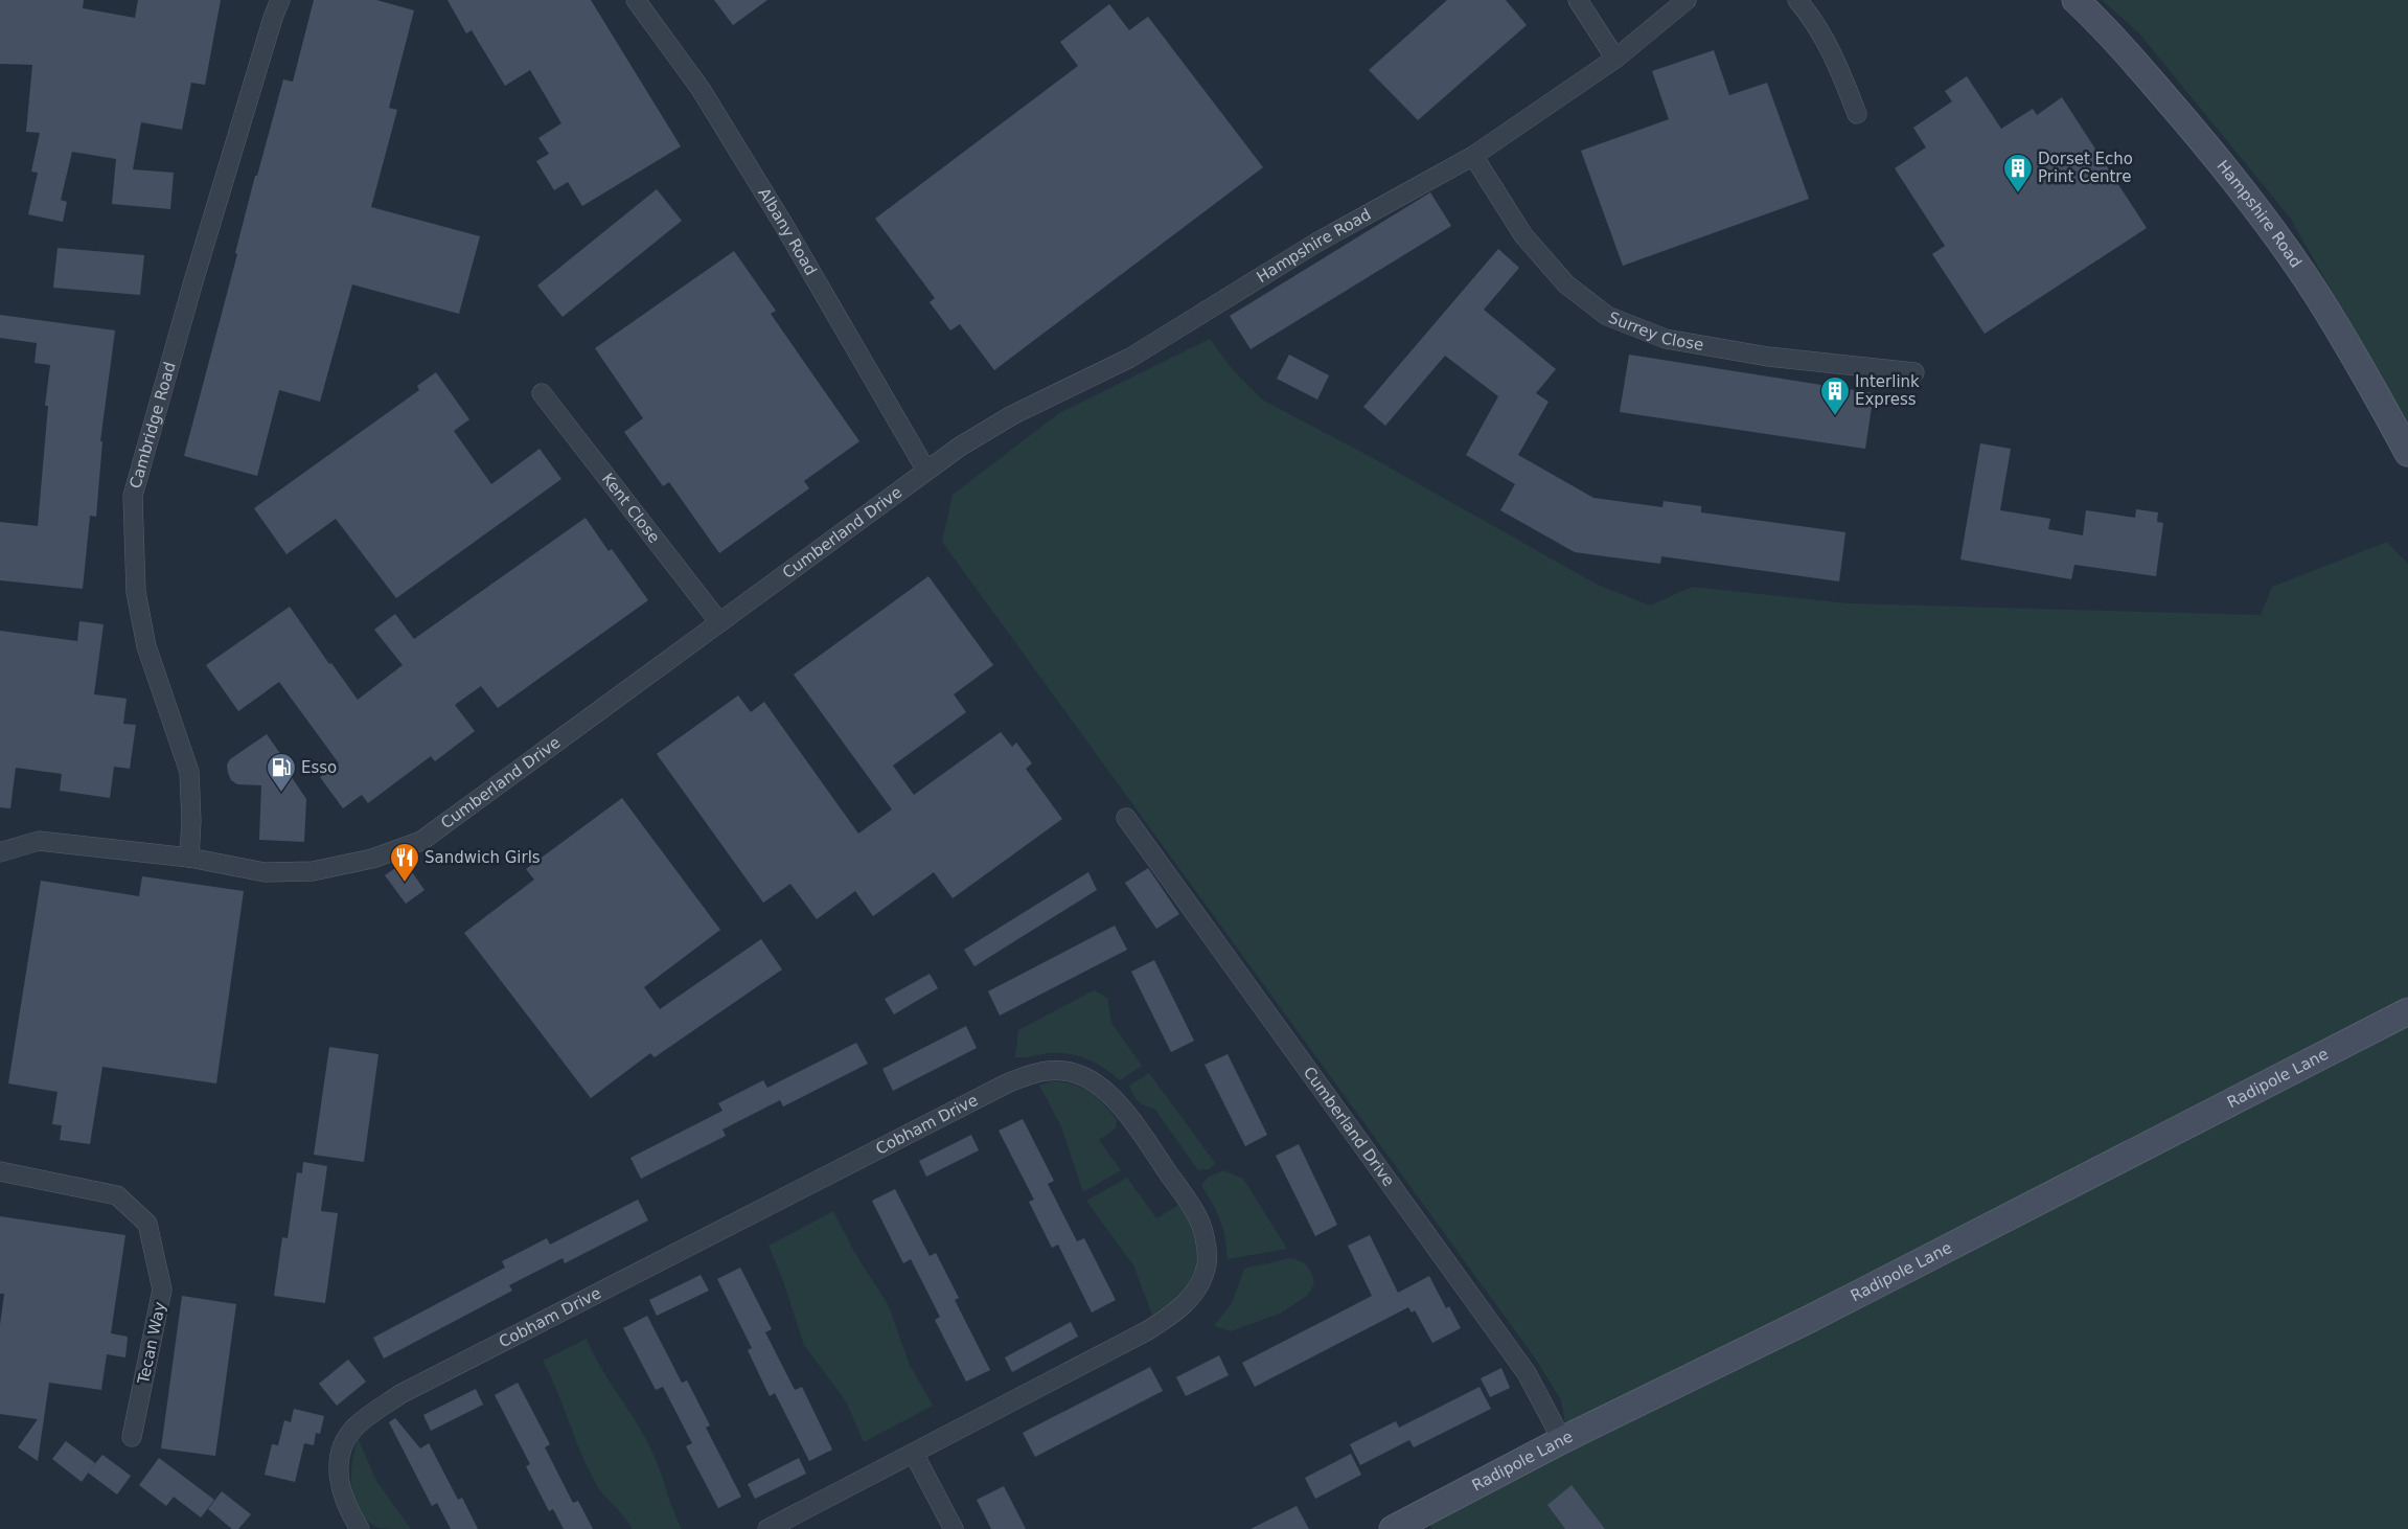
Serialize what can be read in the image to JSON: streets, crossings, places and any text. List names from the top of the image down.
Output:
{
  "streets": {
    "main road": ["Hampshire Road", "Radipole Lane"],
    "street": [
      "Albany Road",
      "Surrey Close",
      "Cambridge Road",
      "Kent Close",
      "Cumberland Drive",
      "Cobham Drive",
      "Tecan Way"
    ]
  },
  "crossings": [
    ["Hampshire Road", "Albany Road"],
    ["Hampshire Road", "Surrey Close"],
    ["Hampshire Road", "Cumberland Drive"],
    ["Albany Road", "Cumberland Drive"],
    ["Cambridge Road", "Cumberland Drive"],
    ["Kent Close", "Cumberland Drive"],
    ["Cumberland Drive", "Radipole Lane"]
  ],
  "places": {
    "building": ["Dorset Echo Print Centre", "Interlink Express"],
    "fuel station": ["Esso"],
    "restaurant": ["Sandwich Girls"]
  }
}
